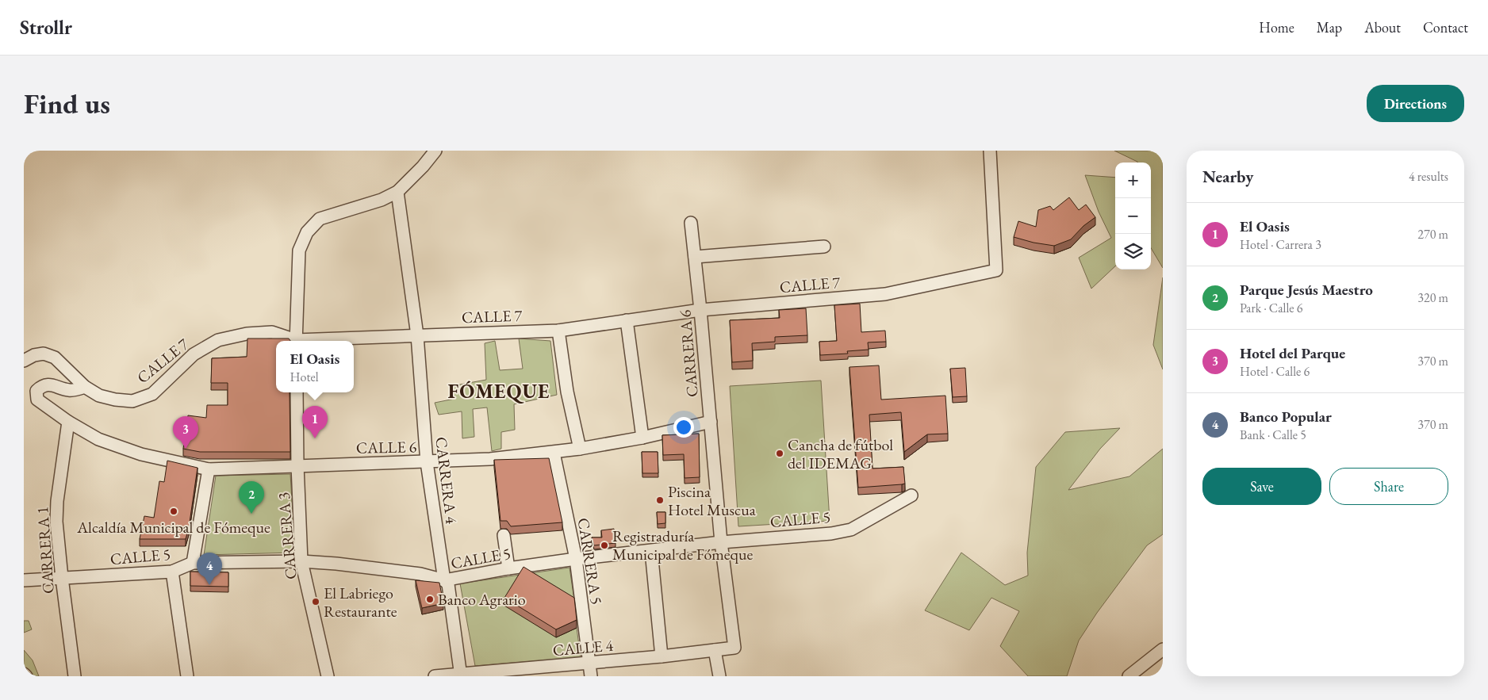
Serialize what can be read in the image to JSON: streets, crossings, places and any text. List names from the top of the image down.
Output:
{
  "streets": {
    "street": [
      "CALLE 7",
      "CARRERA 6",
      "CALLE 6",
      "CARRERA 4",
      "CALLE 5",
      "CARRERA 3",
      "CARRERA 1",
      "CARRERA 5",
      "CALLE 4"
    ]
  },
  "crossings": [
    ["CALLE 7", "CARRERA 6"],
    ["CALLE 7", "CALLE 6"],
    ["CALLE 7", "CARRERA 4"],
    ["CARRERA 6", "CALLE 6"],
    ["CARRERA 6", "CALLE 5"],
    ["CARRERA 6", "CALLE 4"],
    ["CALLE 6", "CARRERA 4"],
    ["CALLE 6", "CARRERA 3"],
    ["CALLE 6", "CARRERA 1"],
    ["CALLE 6", "CARRERA 5"],
    ["CARRERA 4", "CALLE 5"],
    ["CARRERA 4", "CALLE 4"],
    ["CALLE 5", "CARRERA 3"],
    ["CALLE 5", "CARRERA 1"],
    ["CALLE 5", "CARRERA 5"],
    ["CARRERA 5", "CALLE 4"]
  ],
  "districts": ["FÓMEQUE"],
  "places": [
    "Cancha de fútbol del IDEMAG",
    "Piscina Hotel Muscua",
    "Alcaldía Municipal de Fómeque",
    "Registraduría Municipal de Fómeque",
    "Banco Agrario",
    "El Labriego Restaurante"
  ],
  "page": {
    "header": "Strollr",
    "nav": [
      "Home",
      "Map",
      "About",
      "Contact"
    ],
    "buttons": [
      "Directions",
      ["Save", "Share"]
    ],
    "title": "Find us",
    "heading": ["Nearby", "4 results"],
    "map_buttons": ["+", "−"],
    "list": [
      {
        "mark": "1",
        "name": "El Oasis",
        "note": "Hotel · Carrera 3",
        "value": "270 m"
      },
      {
        "mark": "2",
        "name": "Parque Jesús Maestro",
        "note": "Park · Calle 6",
        "value": "320 m"
      },
      {
        "mark": "3",
        "name": "Hotel del Parque",
        "note": "Hotel · Calle 6",
        "value": "370 m"
      },
      {
        "mark": "4",
        "name": "Banco Popular",
        "note": "Bank · Calle 5",
        "value": "370 m"
      }
    ],
    "popup": ["El Oasis", "Hotel"],
    "pins": [
      "1",
      "3",
      "2",
      "4"
    ]
  }
}
